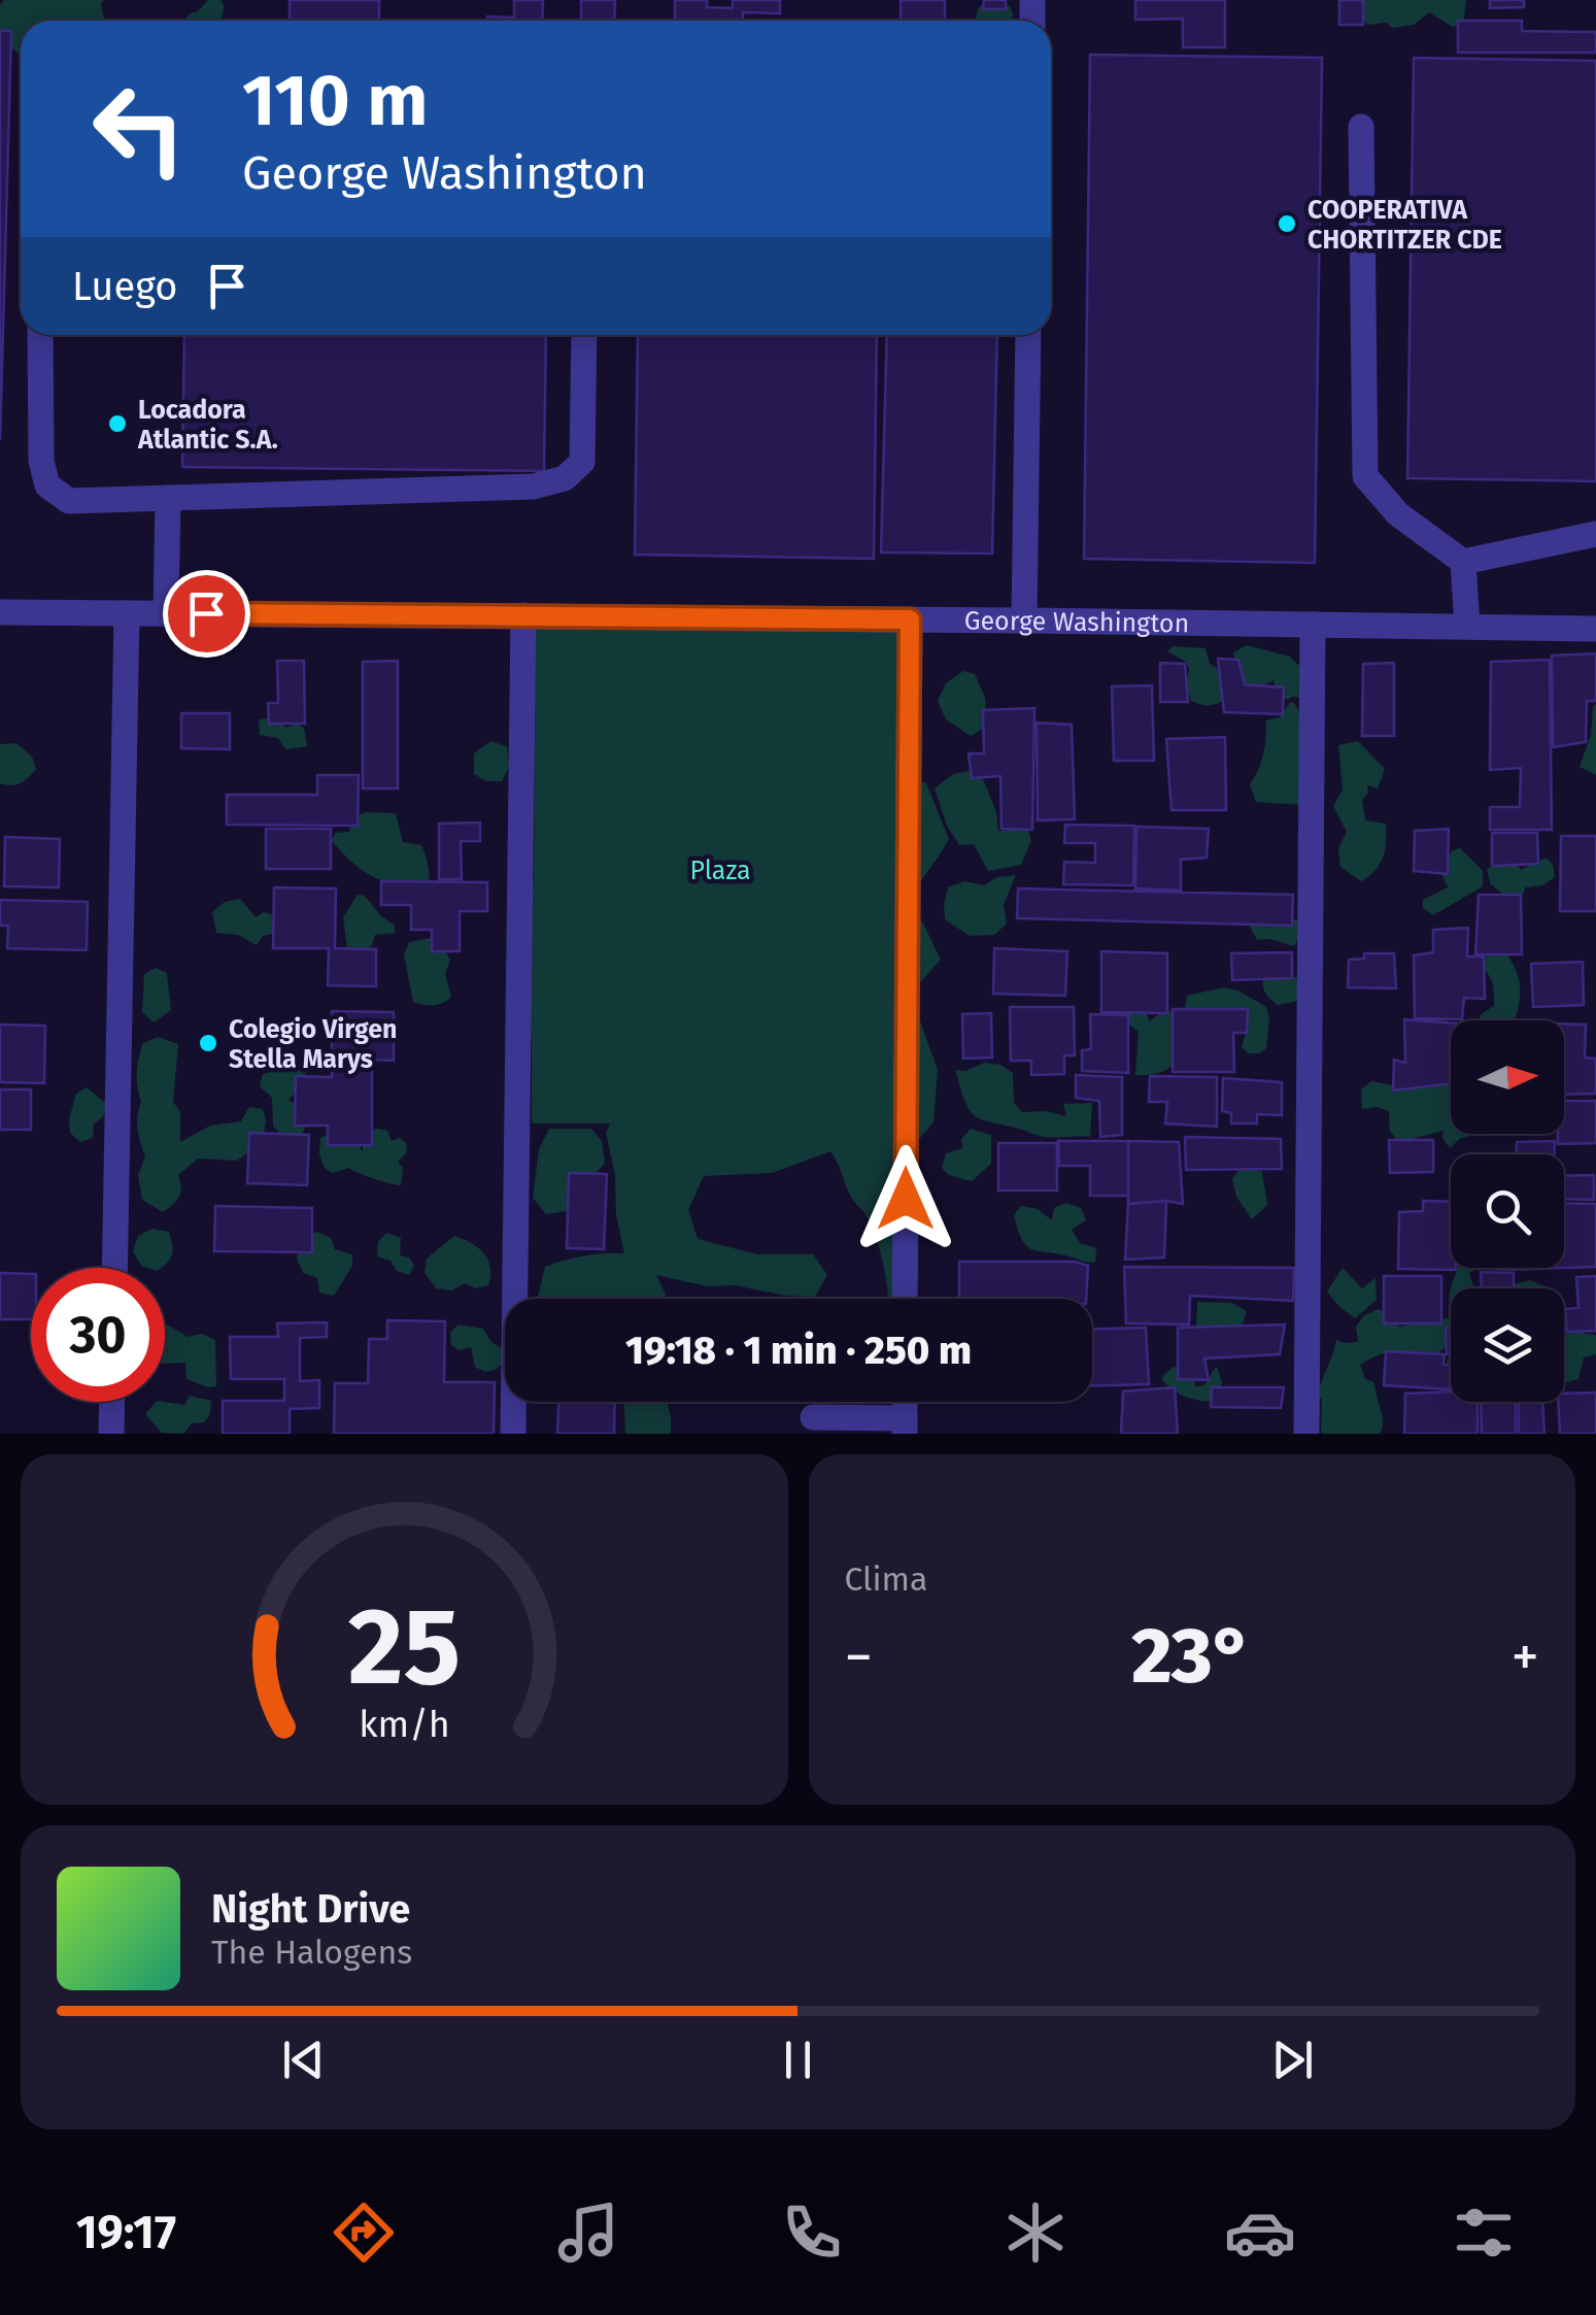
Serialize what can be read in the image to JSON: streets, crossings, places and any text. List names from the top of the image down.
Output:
{
  "streets": {
    "street": ["George Washington"]
  },
  "parks": ["Plaza"],
  "places": ["COOPERATIVA CHORTITZER CDE", "Locadora Atlantic S.A.", "Colegio Virgen Stella Marys"],
  "north": "right",
  "page": {
    "turn": ["110 m", "George Washington"],
    "then": "Luego",
    "limit": "30",
    "trip": "19:18 · 1 min · 250 m",
    "tile": "Clima",
    "heat": ["−", "23°", "+"],
    "song": ["Night Drive", "The Halogens"],
    "tabs": "19:17",
    "gauge": ["25", "km/h"]
  }
}
